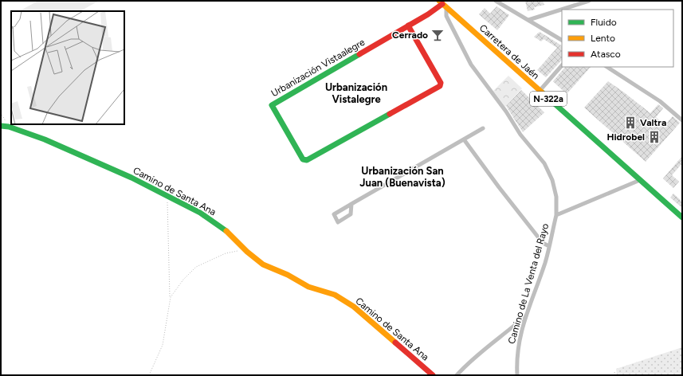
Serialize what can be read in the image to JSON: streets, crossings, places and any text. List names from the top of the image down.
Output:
{
  "streets": {
    "main road": [
      "Carretera de Jaén",
      "Urbanización Vistaalegre",
      "N-322a",
      "Camino de Santa Ana"
    ],
    "street": ["Camino de La Venta del Rayo"]
  },
  "crossings": [
    ["Carretera de Jaén", "Urbanización Vistaalegre"],
    ["Carretera de Jaén", "Camino de La Venta del Rayo"],
    ["Urbanización Vistaalegre", "Camino de La Venta del Rayo"]
  ],
  "districts": ["Urbanización Vistalegre", "Urbanización San Juan (Buenavista)"],
  "places": {
    "bar": ["Cerrado"],
    "building": ["Valtra", "Hidrobel"]
  },
  "legend": ["Fluido", "Lento", "Atasco"]
}
